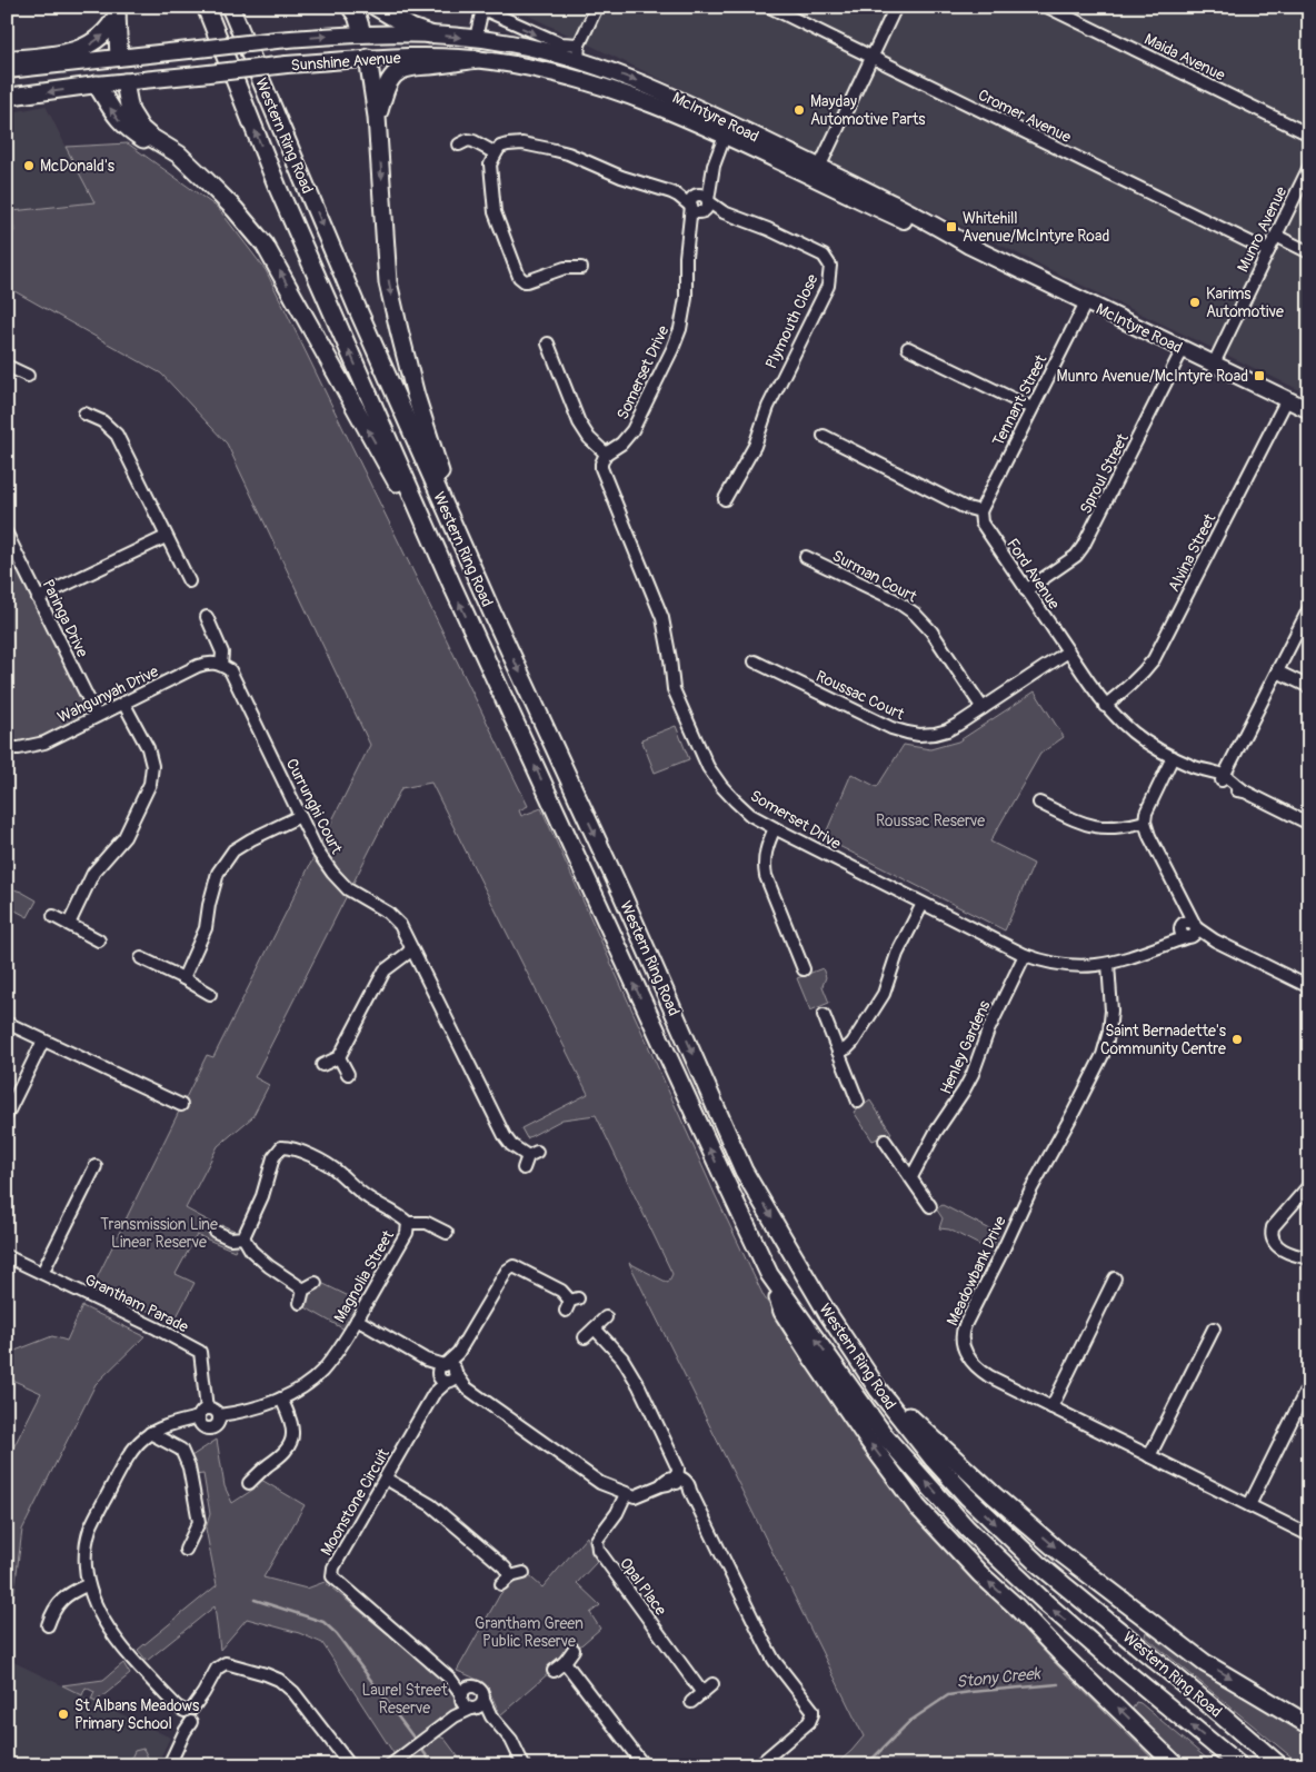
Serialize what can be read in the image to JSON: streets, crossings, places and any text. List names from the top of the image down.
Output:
{
  "streets": {
    "highway": ["Western Ring Road"],
    "main road": ["Sunshine Avenue", "McIntyre Road"],
    "street": [
      "Maida Avenue",
      "Cromer Avenue",
      "Munro Avenue",
      "Plymouth Close",
      "Somerset Drive",
      "Tennant Street",
      "Sproul Street",
      "Alvina Street",
      "Ford Avenue",
      "Surman Court",
      "Paringa Drive",
      "Wahgunyah Drive",
      "Roussac Court",
      "Currunghi Court",
      "Henley Gardens",
      "Meadowbank Drive",
      "Magnolia Street",
      "Grantham Parade",
      "Moonstone Circuit",
      "Opal Place"
    ]
  },
  "crossings": [
    ["Sunshine Avenue", "McIntyre Road"],
    ["Cromer Avenue", "Munro Avenue"],
    ["McIntyre Road", "Munro Avenue"],
    ["McIntyre Road", "Somerset Drive"],
    ["McIntyre Road", "Tennant Street"],
    ["McIntyre Road", "Sproul Street"],
    ["McIntyre Road", "Alvina Street"],
    ["Plymouth Close", "Somerset Drive"],
    ["Somerset Drive", "Henley Gardens"],
    ["Somerset Drive", "Meadowbank Drive"],
    ["Tennant Street", "Ford Avenue"],
    ["Sproul Street", "Ford Avenue"],
    ["Alvina Street", "Ford Avenue"],
    ["Ford Avenue", "Roussac Court"],
    ["Surman Court", "Roussac Court"],
    ["Paringa Drive", "Wahgunyah Drive"],
    ["Wahgunyah Drive", "Currunghi Court"],
    ["Magnolia Street", "Grantham Parade"]
  ],
  "water": ["Stony Creek"],
  "parks": [
    "Roussac Reserve",
    "Transmission Line Linear Reserve",
    "Grantham Green Public Reserve",
    "Laurel Street Reserve"
  ],
  "places": {
    "other": [
      "Mayday Automotive Parts",
      "McDonald's",
      "Karims Automotive",
      "Saint Bernadette's Community Centre",
      "St Albans Meadows Primary School"
    ],
    "transit": ["Whitehill Avenue/McIntyre Road", "Munro Avenue/McIntyre Road"]
  }
}
